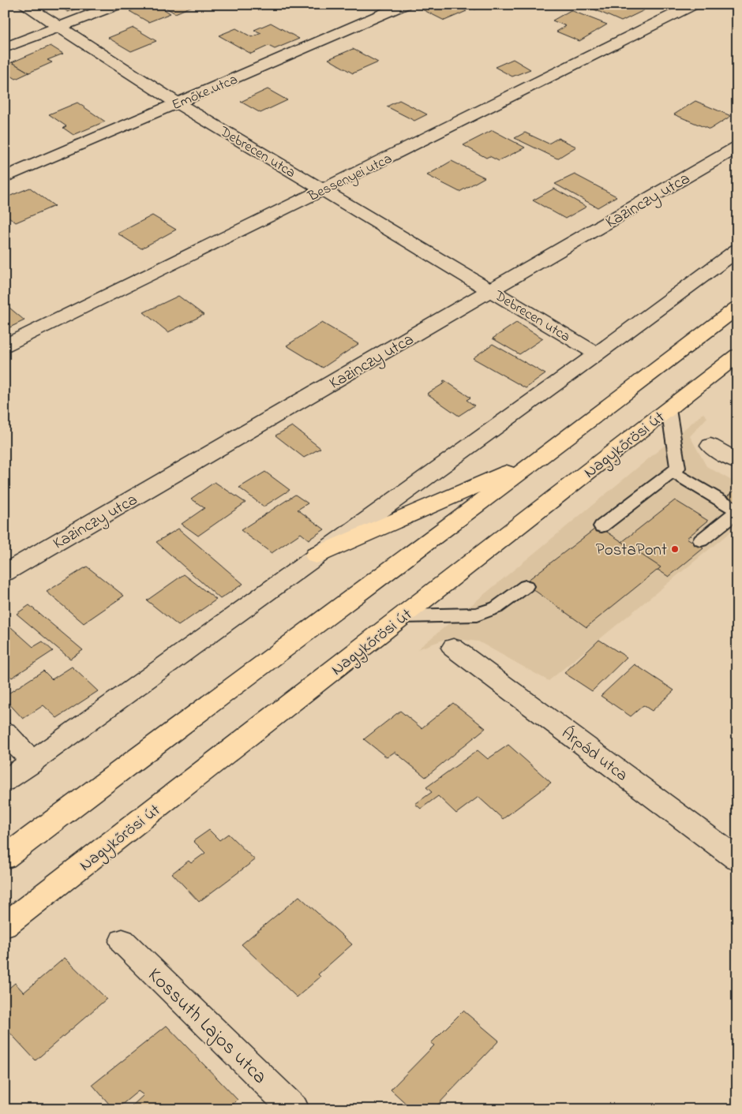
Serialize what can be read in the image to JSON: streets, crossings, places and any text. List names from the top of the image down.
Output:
{
  "streets": {
    "main road": ["Nagykőrösi út"],
    "street": [
      "Emőke utca",
      "Debrecen utca",
      "Bessenyei utca",
      "Kazinczy utca",
      "Árpád utca",
      "Kossuth Lajos utca"
    ]
  },
  "crossings": [
    ["Emőke utca", "Debrecen utca"],
    ["Debrecen utca", "Bessenyei utca"],
    ["Debrecen utca", "Kazinczy utca"]
  ],
  "places": ["PostaPont"]
}
